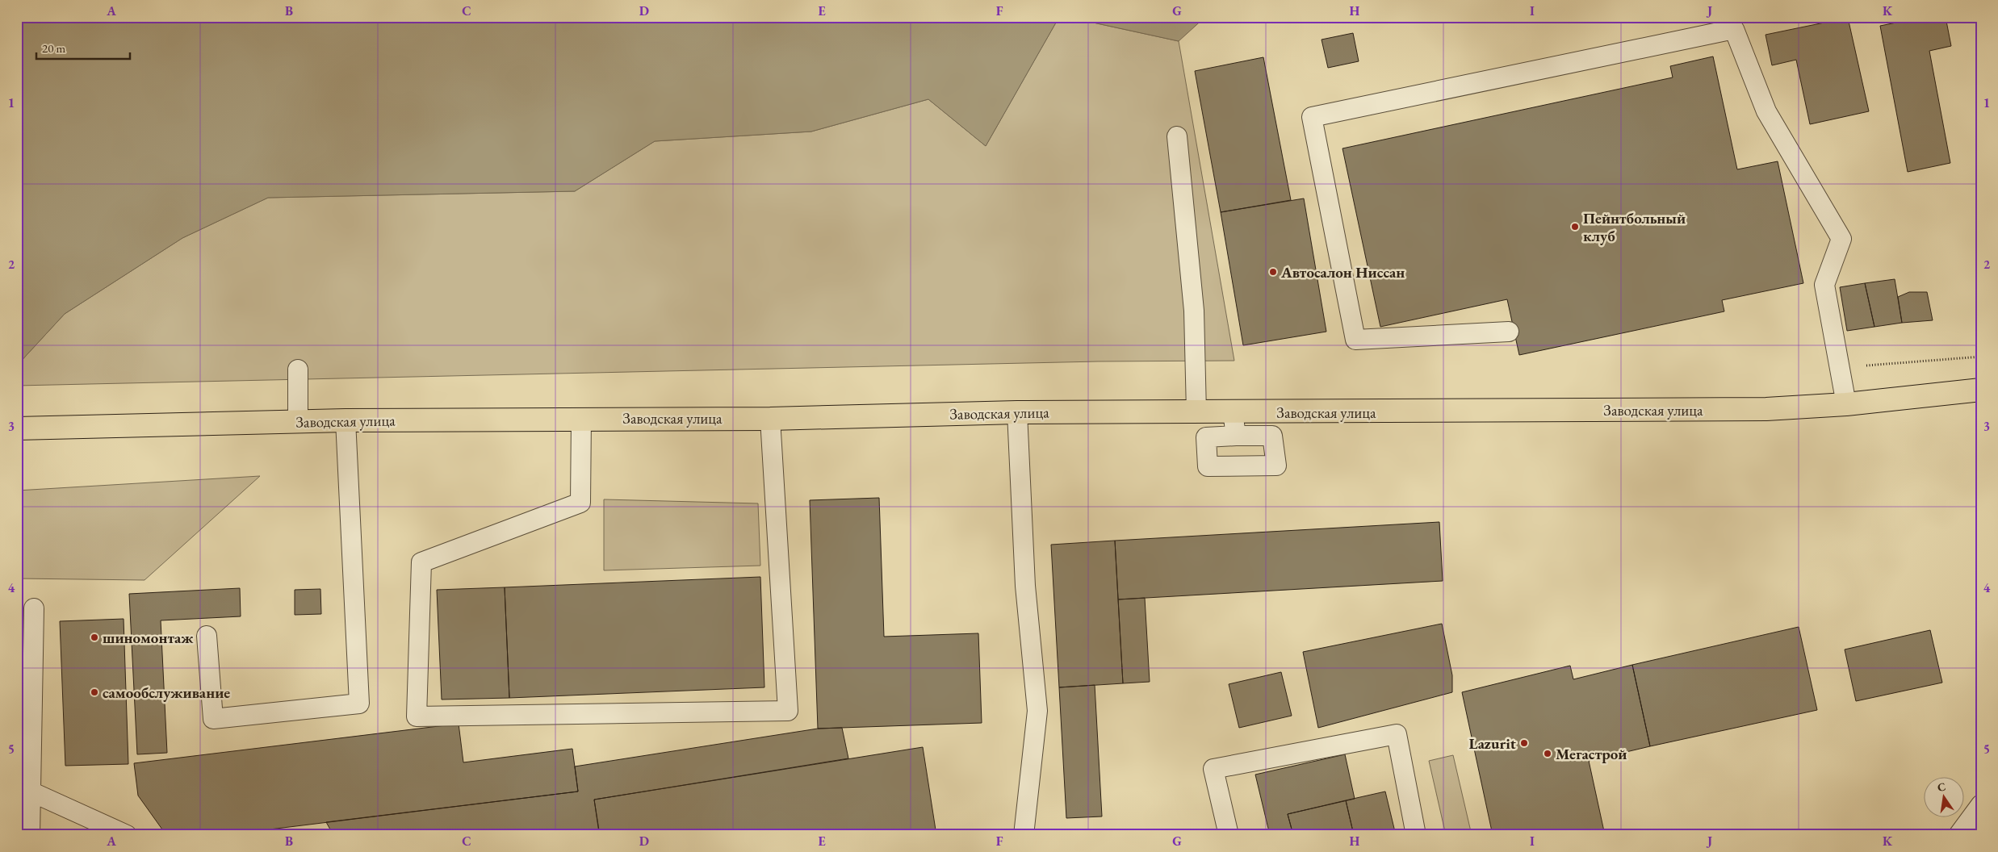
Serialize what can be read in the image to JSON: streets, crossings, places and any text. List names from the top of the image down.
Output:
{
  "streets": {
    "main road": ["Заводская улица"]
  },
  "places": [
    "Пейнтбольный клуб",
    "Автосалон Ниссан",
    "шиномонтаж",
    "самообслуживание",
    "Lazurit",
    "Мегастрой"
  ],
  "scale_bar": "20 m",
  "north": "top",
  "grid": {
    "columns": [
      "A",
      "B",
      "C",
      "D",
      "E",
      "F",
      "G",
      "H",
      "I",
      "J",
      "K"
    ],
    "rows": [
      "1",
      "2",
      "3",
      "4",
      "5"
    ]
  }
}
